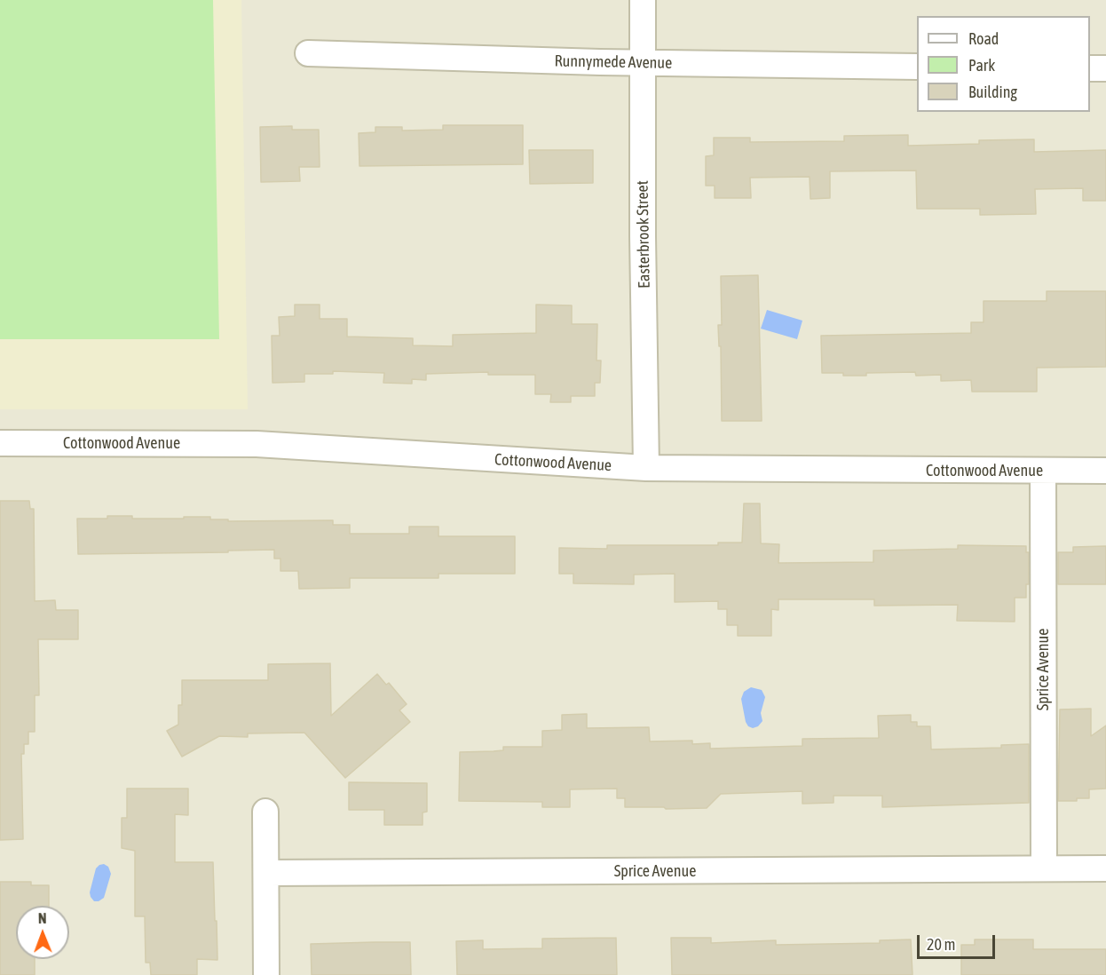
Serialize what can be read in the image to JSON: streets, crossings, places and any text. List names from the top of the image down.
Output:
{
  "streets": {
    "street": [
      "Runnymede Avenue",
      "Easterbrook Street",
      "Cottonwood Avenue",
      "Sprice Avenue"
    ]
  },
  "crossings": [
    ["Runnymede Avenue", "Easterbrook Street"],
    ["Easterbrook Street", "Cottonwood Avenue"],
    ["Cottonwood Avenue", "Sprice Avenue"]
  ],
  "legend": ["Road", "Park", "Building"],
  "scale_bar": "20 m",
  "north": "top"
}
